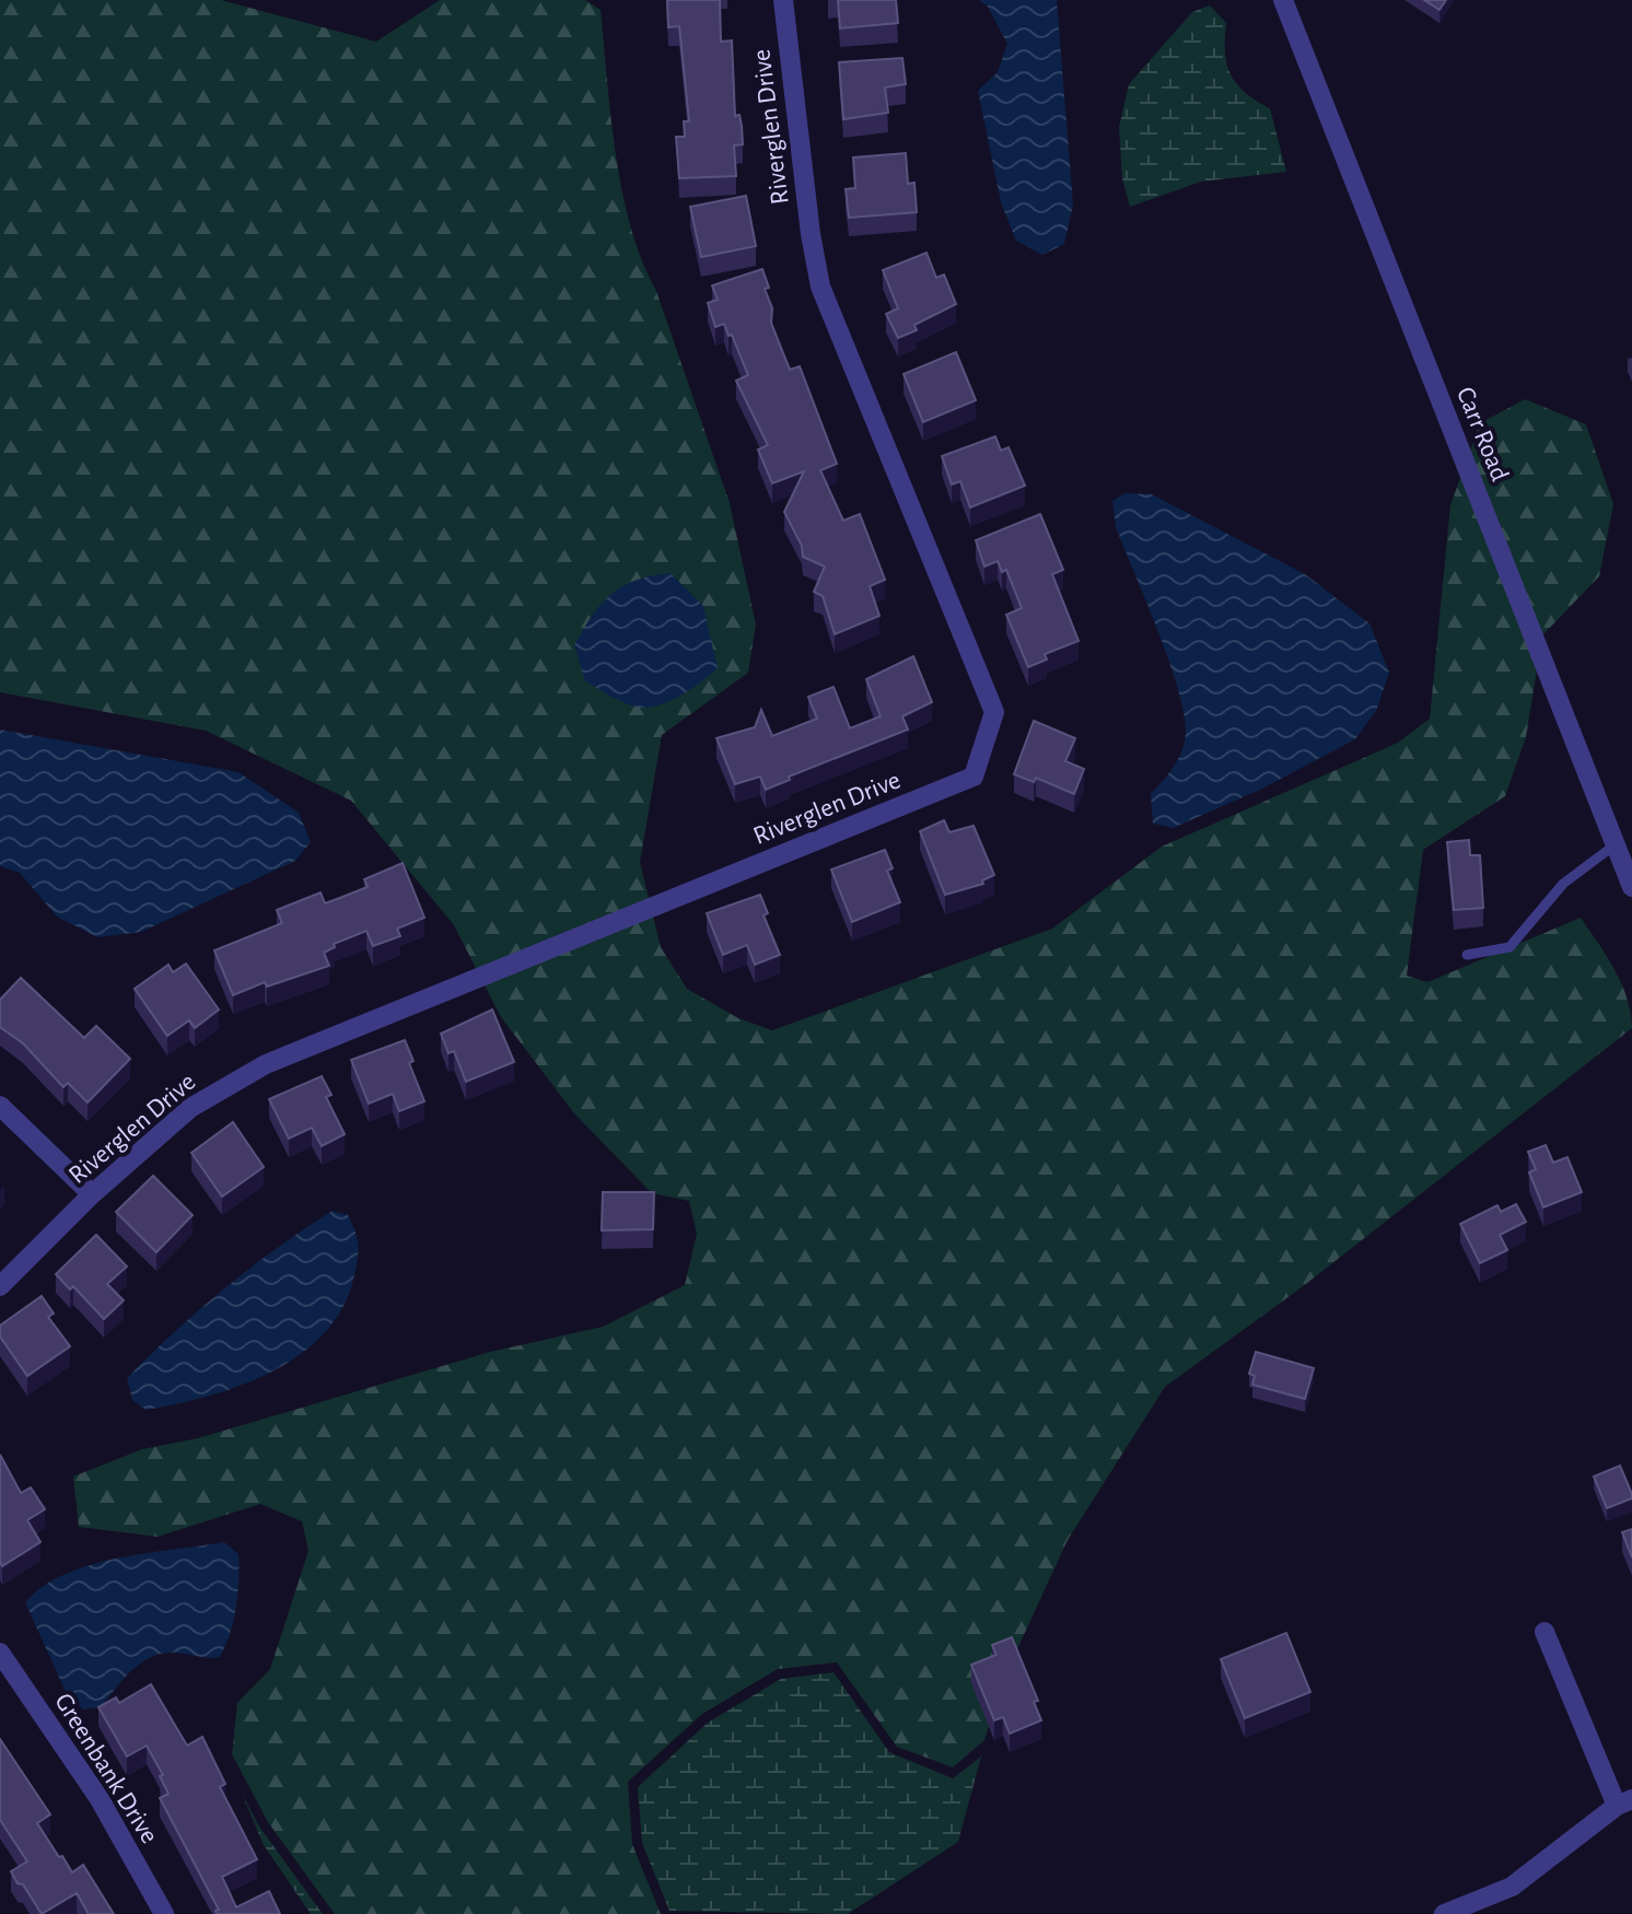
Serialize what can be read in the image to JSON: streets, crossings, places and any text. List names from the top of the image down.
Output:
{
  "streets": {
    "street": ["Riverglen Drive", "Carr Road", "Greenbank Drive"]
  }
}
